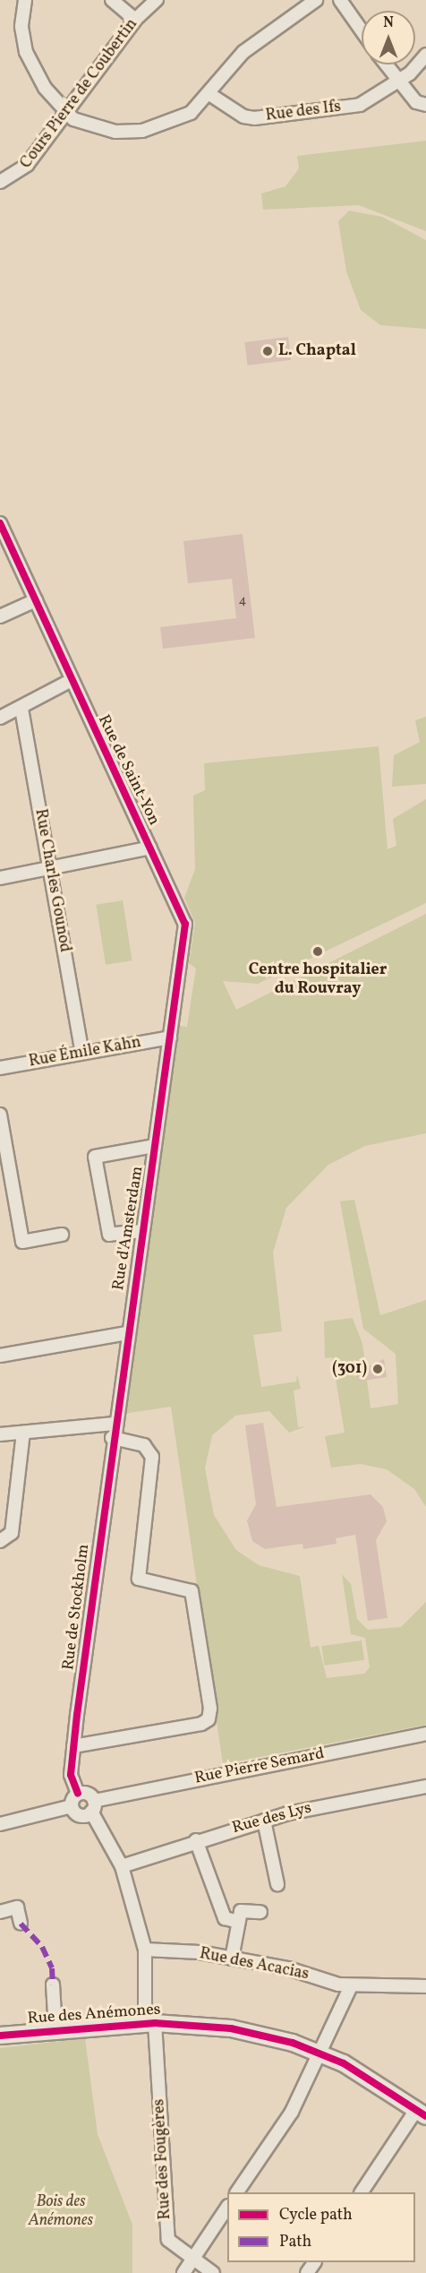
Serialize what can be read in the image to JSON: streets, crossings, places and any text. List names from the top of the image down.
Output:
{
  "streets": {
    "street": [
      "Cours Pierre de Coubertin",
      "Rue des Ifs",
      "Rue de Saint-Yon",
      "Rue Charles Gounod",
      "Rue Émile Kahn",
      "Rue d'Amsterdam",
      "Rue de Stockholm",
      "Rue Pierre Semard",
      "Rue des Lys",
      "Rue des Acacias",
      "Rue des Anémones",
      "Rue des Fougères"
    ]
  },
  "crossings": [
    ["Rue de Saint-Yon", "Rue Émile Kahn"],
    ["Rue de Saint-Yon", "Rue d'Amsterdam"],
    ["Rue Charles Gounod", "Rue Émile Kahn"],
    ["Rue Émile Kahn", "Rue d'Amsterdam"],
    ["Rue d'Amsterdam", "Rue de Stockholm"],
    ["Rue des Anémones", "Rue des Fougères"]
  ],
  "parks": ["Bois des Anémones"],
  "places": ["L. Chaptal", "Centre hospitalier du Rouvray", "(301)"],
  "house_numbers": ["4"],
  "legend": ["Cycle path", "Path"],
  "north": "top"
}
